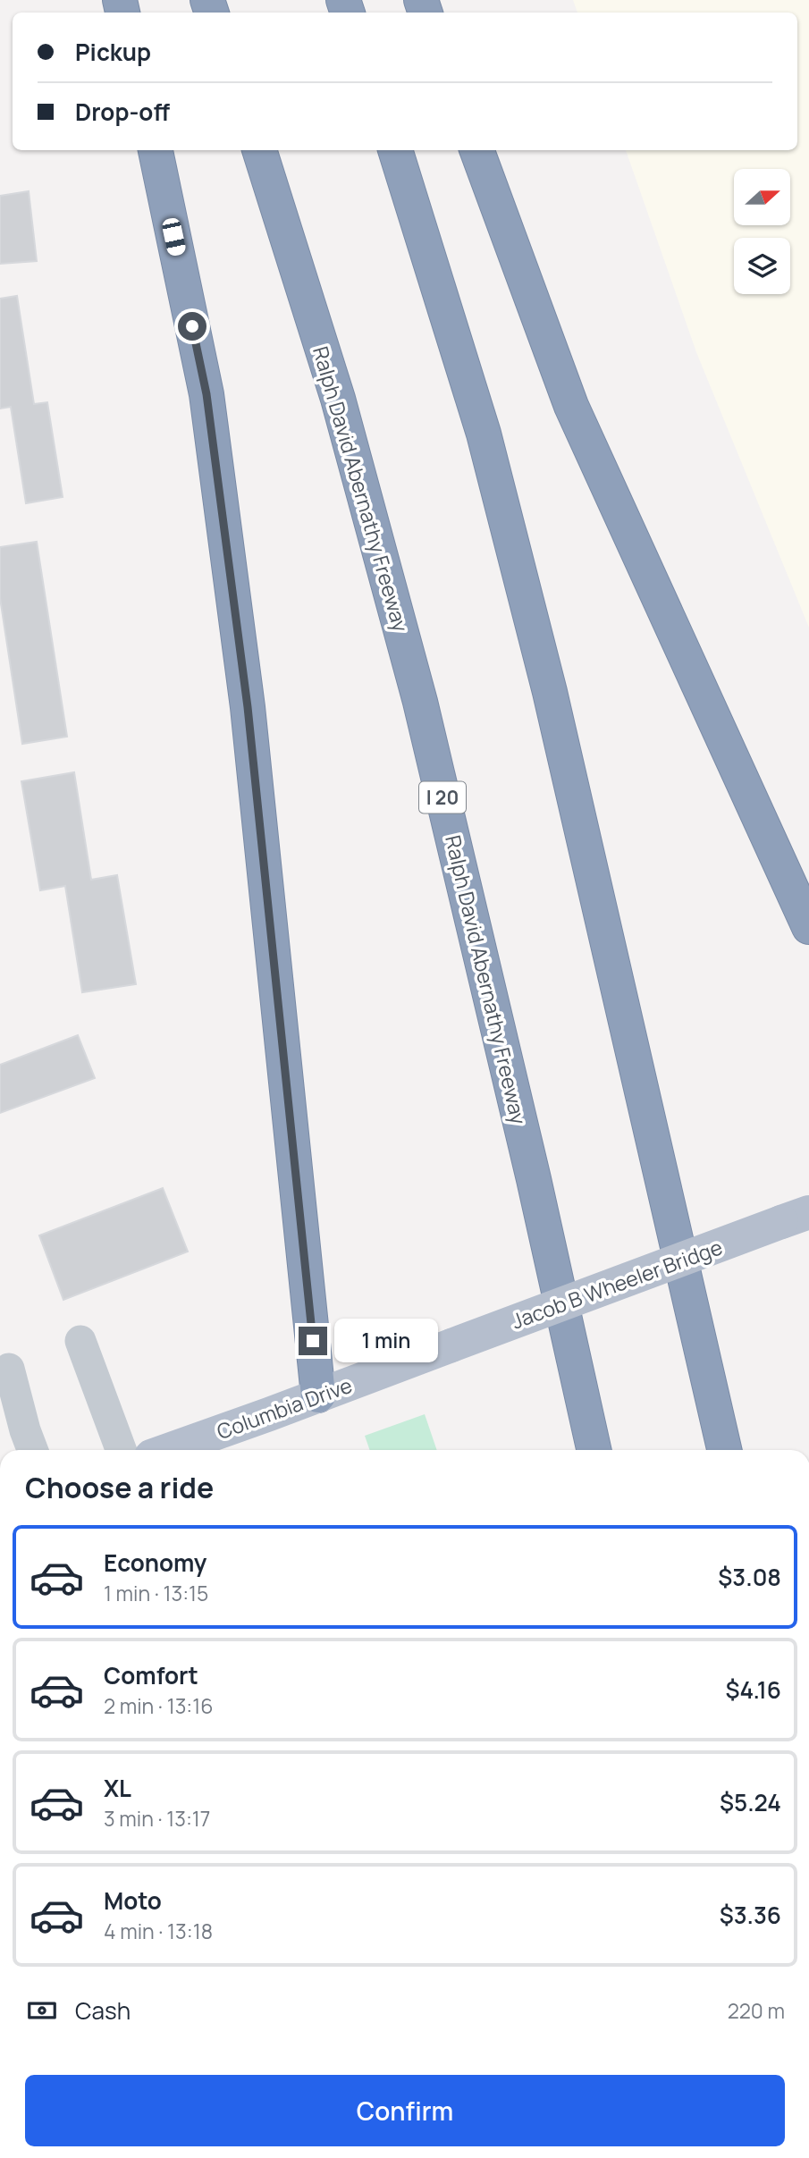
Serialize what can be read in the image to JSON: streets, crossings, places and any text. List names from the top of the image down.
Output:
{
  "streets": {
    "highway": ["Ralph David Abernathy Freeway", "I 20"],
    "main road": ["Jacob B Wheeler Bridge", "Columbia Drive"]
  },
  "crossings": [
    ["Jacob B Wheeler Bridge", "Columbia Drive"]
  ],
  "north": "right",
  "page": {
    "banner": ["Pickup", "Drop-off"],
    "bubble": "1 min",
    "heading": "Choose a ride",
    "list": [
      {
        "name": "Economy",
        "note": "1 min · 13:15",
        "value": "$3.08"
      },
      {
        "name": "Comfort",
        "note": "2 min · 13:16",
        "value": "$4.16"
      },
      {
        "name": "XL",
        "note": "3 min · 13:17",
        "value": "$5.24"
      },
      {
        "name": "Moto",
        "note": "4 min · 13:18",
        "value": "$3.36"
      }
    ],
    "pay": ["Cash", "220 m"],
    "buttons": "Confirm"
  }
}
